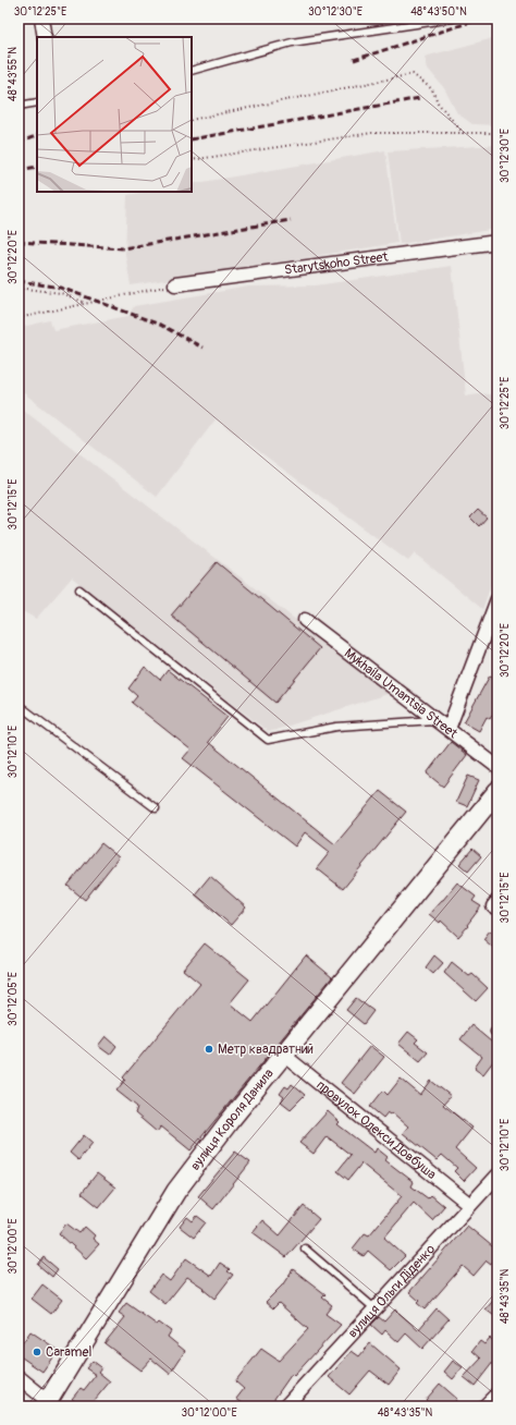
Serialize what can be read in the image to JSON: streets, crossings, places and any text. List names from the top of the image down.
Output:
{
  "streets": {
    "main road": ["вулиця Короля Данила"],
    "street": [
      "Starytskoho Street",
      "Mykhaila Umantsia Street",
      "провулок Олекси Довбуша",
      "вулиця Ольги Діденко"
    ]
  },
  "crossings": [
    ["вулиця Короля Данила", "провулок Олекси Довбуша"],
    ["провулок Олекси Довбуша", "вулиця Ольги Діденко"]
  ],
  "places": ["Метр квадратний", "Caramel"],
  "coordinates": [
    "30°12'25\"E",
    "30°12'30\"E",
    "48°43'50\"N",
    "48°43'55\"N",
    "30°12'20\"E",
    "30°12'15\"E",
    "30°12'10\"E",
    "30°12'05\"E",
    "30°12'00\"E",
    "48°43'35\"N"
  ]
}
